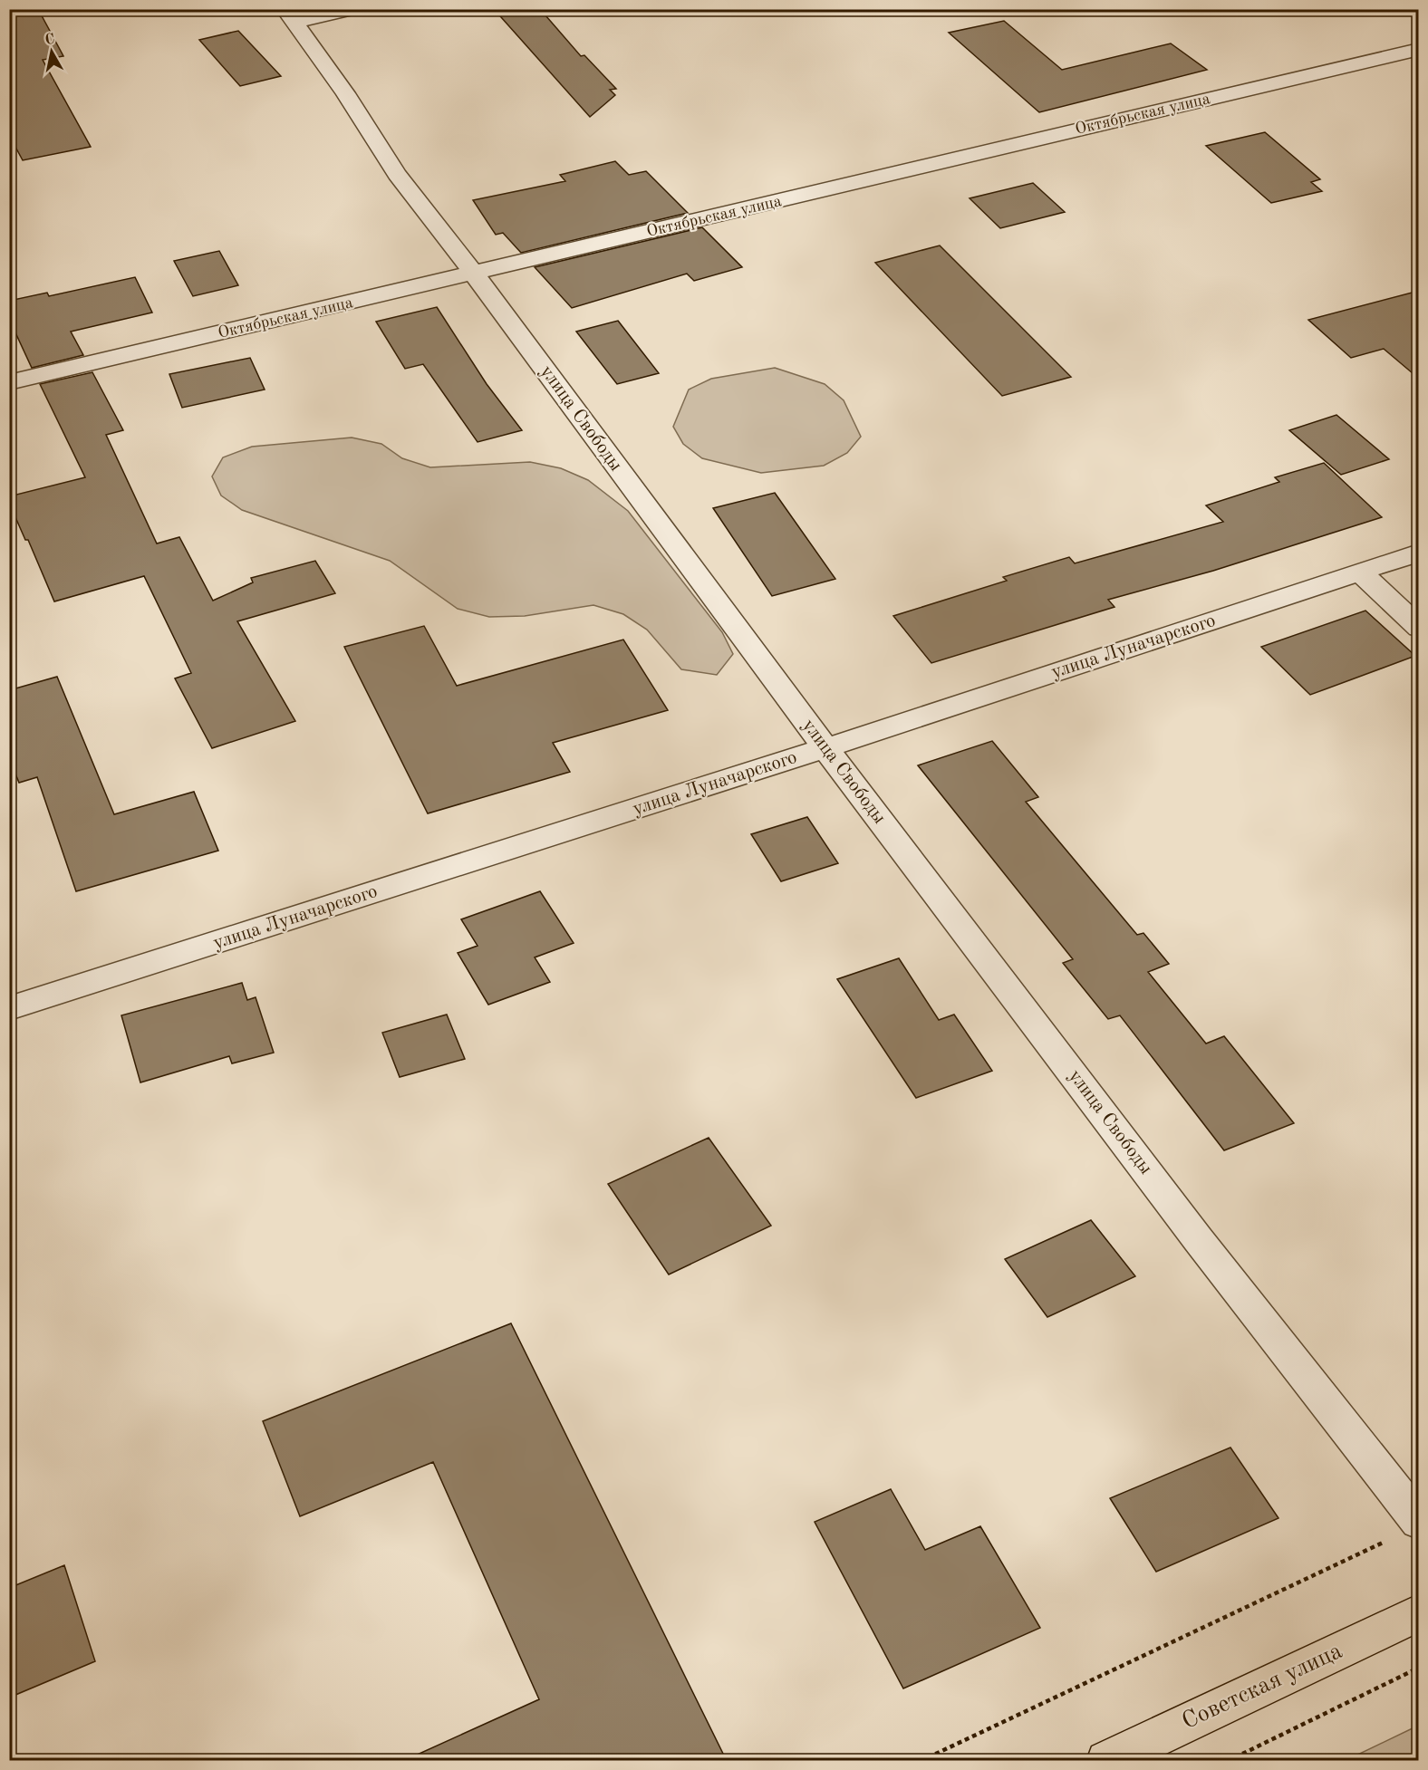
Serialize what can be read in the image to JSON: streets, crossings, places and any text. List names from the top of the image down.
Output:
{
  "streets": {
    "main road": ["Советская улица"],
    "street": ["Октябрьская улица", "улица Свободы", "улица Луначарского"]
  },
  "crossings": [
    ["Октябрьская улица", "улица Свободы"],
    ["улица Свободы", "улица Луначарского"]
  ],
  "north": "top"
}
